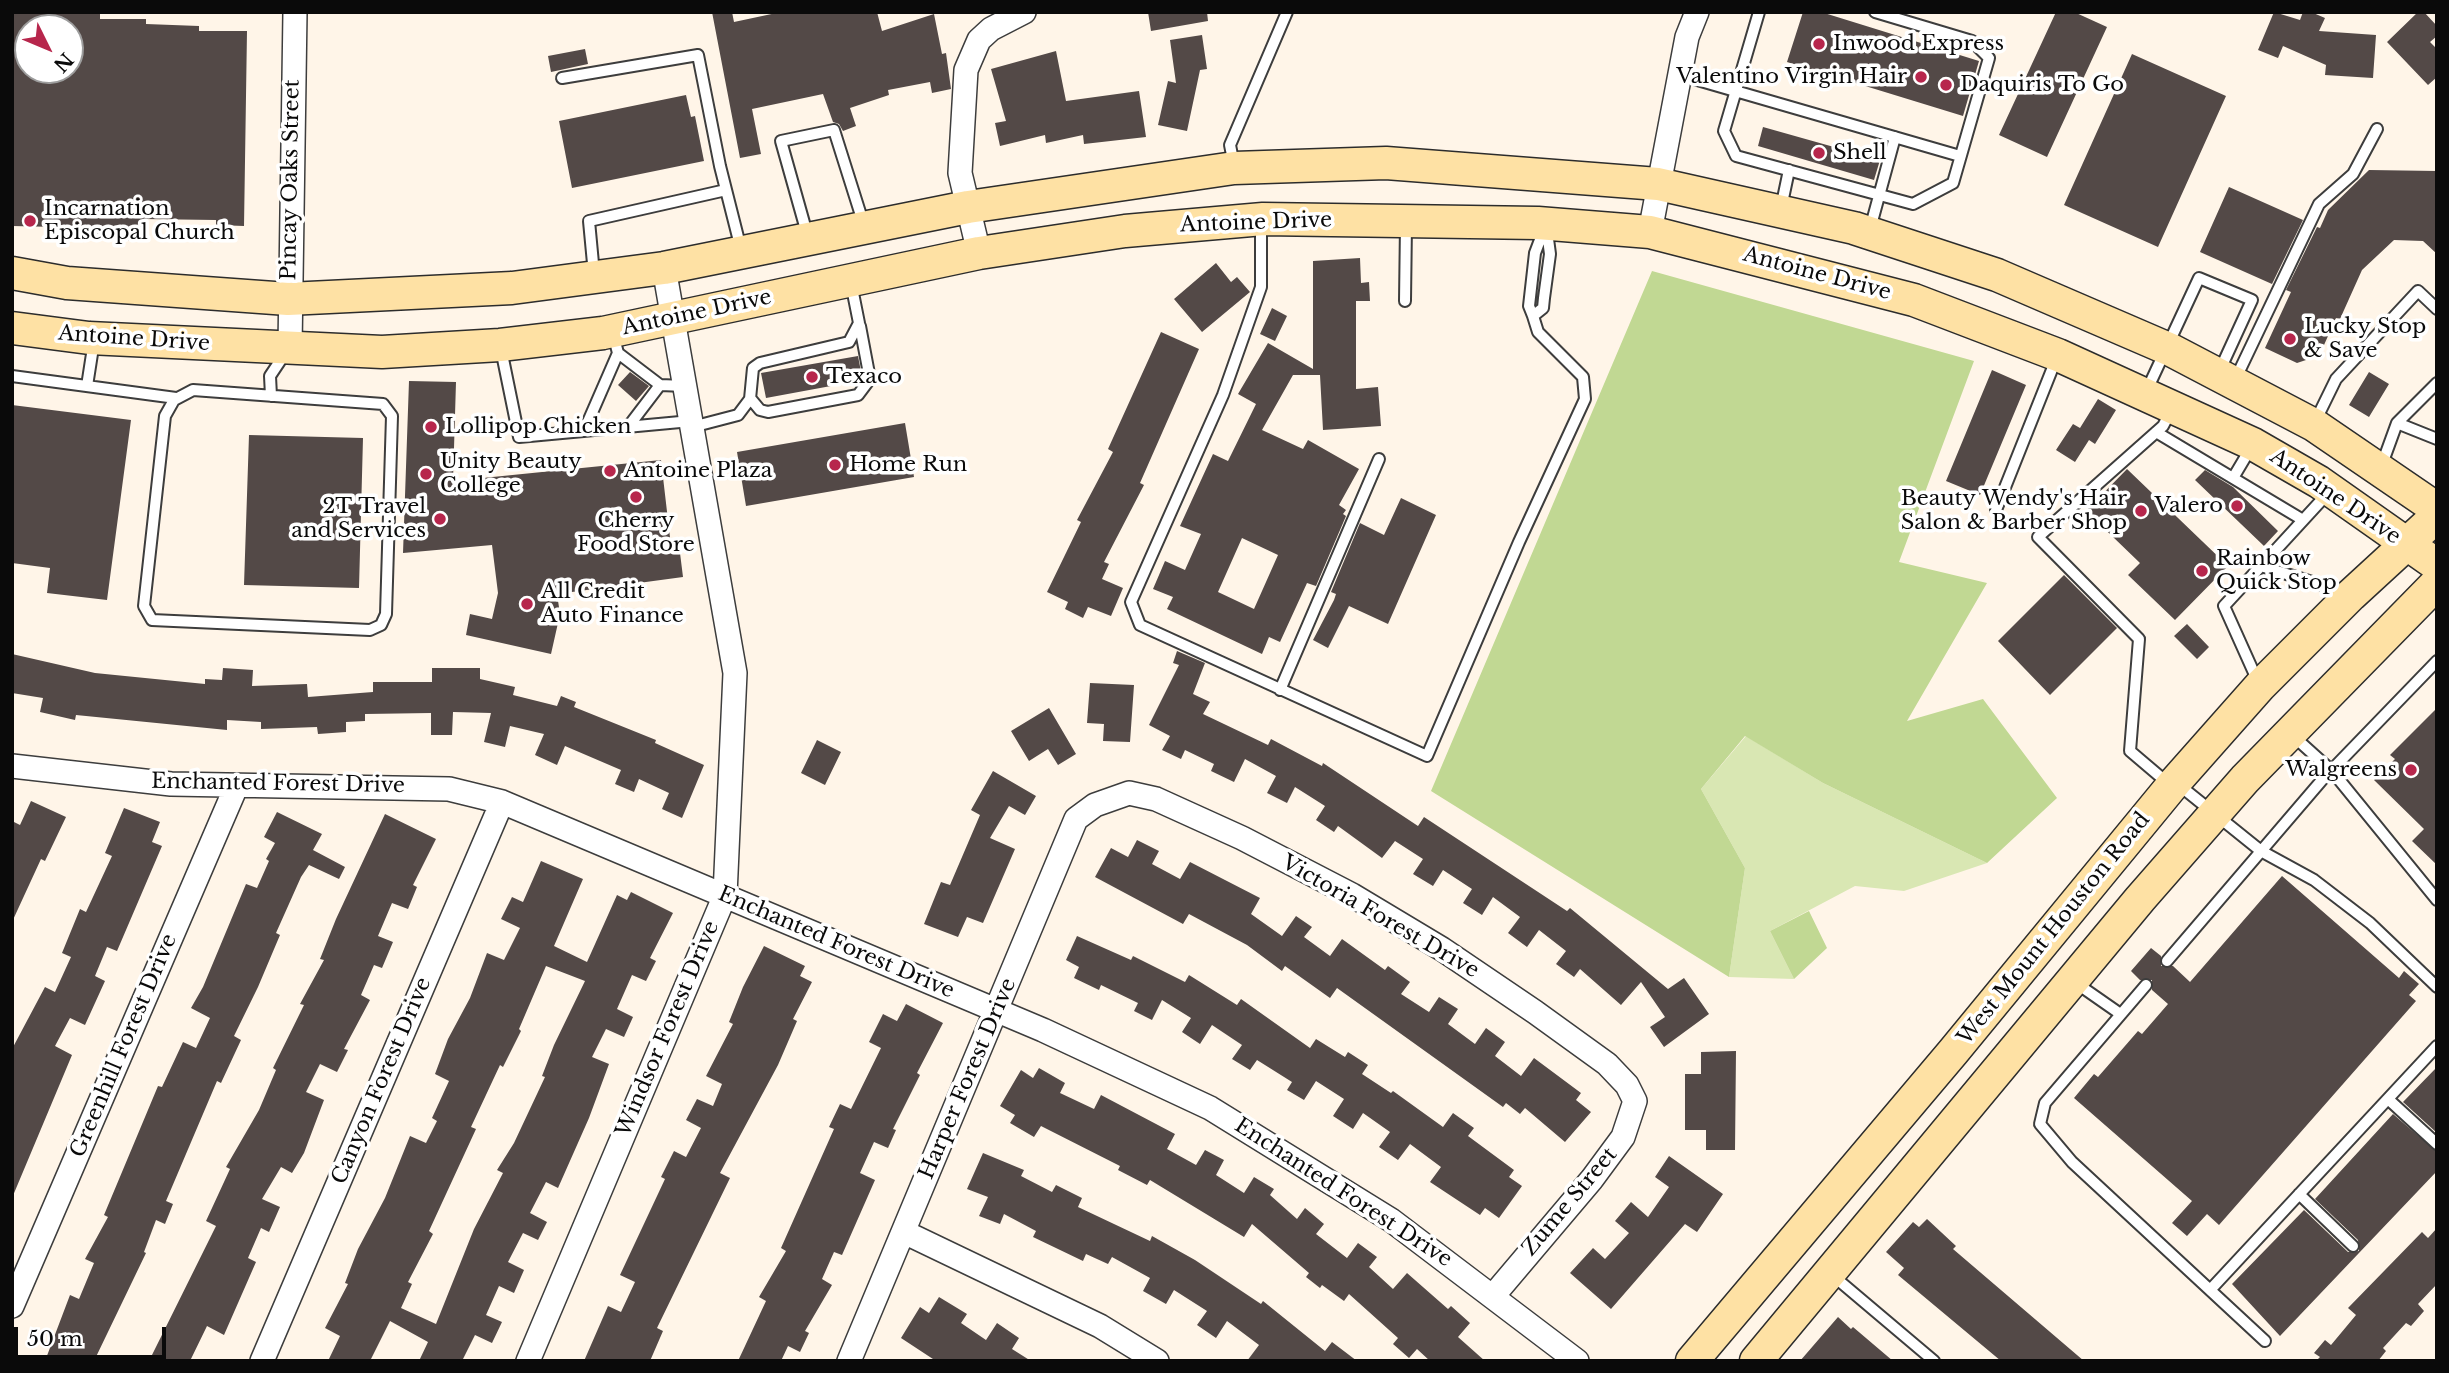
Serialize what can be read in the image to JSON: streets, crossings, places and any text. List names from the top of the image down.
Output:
{
  "streets": {
    "main road": ["Antoine Drive", "West Mount Houston Road"],
    "street": [
      "Pincay Oaks Street",
      "Enchanted Forest Drive",
      "Victoria Forest Drive",
      "Windsor Forest Drive",
      "Greenhill Forest Drive",
      "Harper Forest Drive",
      "Canyon Forest Drive",
      "Zume Street"
    ]
  },
  "crossings": [
    ["Pincay Oaks Street", "Antoine Drive"],
    ["Antoine Drive", "West Mount Houston Road"],
    ["Antoine Drive", "Windsor Forest Drive"],
    ["Enchanted Forest Drive", "Windsor Forest Drive"],
    ["Enchanted Forest Drive", "Greenhill Forest Drive"],
    ["Enchanted Forest Drive", "Harper Forest Drive"],
    ["Enchanted Forest Drive", "Canyon Forest Drive"],
    ["Enchanted Forest Drive", "Zume Street"],
    ["Victoria Forest Drive", "Harper Forest Drive"],
    ["Victoria Forest Drive", "Zume Street"]
  ],
  "places": [
    "Inwood Express",
    "Valentino Virgin Hair",
    "Daquiris To Go",
    "Shell",
    "Incarnation Episcopal Church",
    "Lucky Stop & Save",
    "Texaco",
    "Lollipop Chicken",
    "Home Run",
    "Antoine Plaza",
    "Unity Beauty College",
    "Cherry Food Store",
    "Valero",
    "Beauty Wendy's Hair Salon & Barber Shop",
    "2T Travel and Services",
    "Rainbow Quick Stop",
    "All Credit Auto Finance",
    "Walgreens"
  ],
  "scale_bar": "50 m",
  "north": "bottom right"
}
